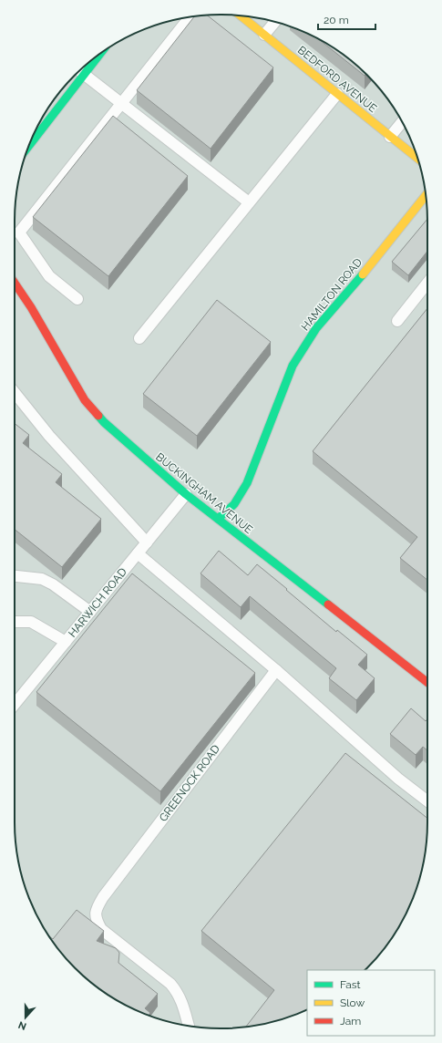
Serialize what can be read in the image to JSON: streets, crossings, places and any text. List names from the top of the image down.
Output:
{
  "streets": {
    "street": ["BEDFORD AVENUE", "HAMILTON ROAD", "BUCKINGHAM AVENUE"],
    "lane": ["HARWICH ROAD", "GREENOCK ROAD"]
  },
  "crossings": [
    ["HAMILTON ROAD", "BUCKINGHAM AVENUE"],
    ["BUCKINGHAM AVENUE", "HARWICH ROAD"]
  ],
  "legend": ["Fast", "Slow", "Jam"],
  "scale_bar": "20 m",
  "north": "bottom"
}
